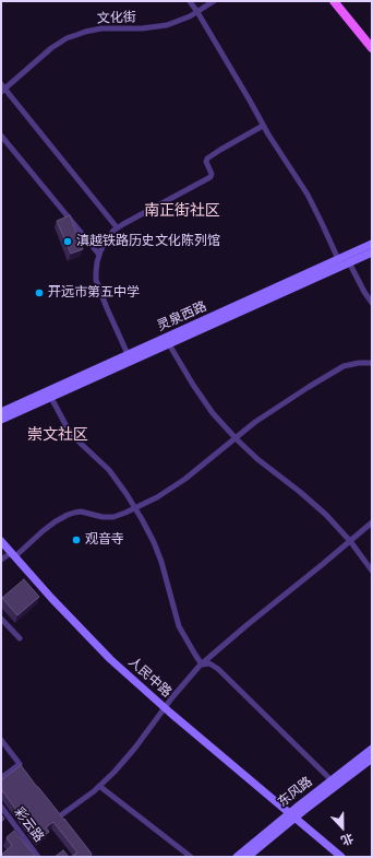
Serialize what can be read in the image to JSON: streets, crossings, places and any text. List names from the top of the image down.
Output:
{
  "streets": {
    "main road": ["灵泉西路", "人民中路", "东风路"],
    "street": ["文化街", "彩云路"]
  },
  "crossings": [
    ["人民中路", "东风路"]
  ],
  "districts": ["南正街社区", "崇文社区"],
  "places": ["滇越铁路历史文化陈列馆", "开远市第五中学", "观音寺"],
  "north": "bottom"
}
